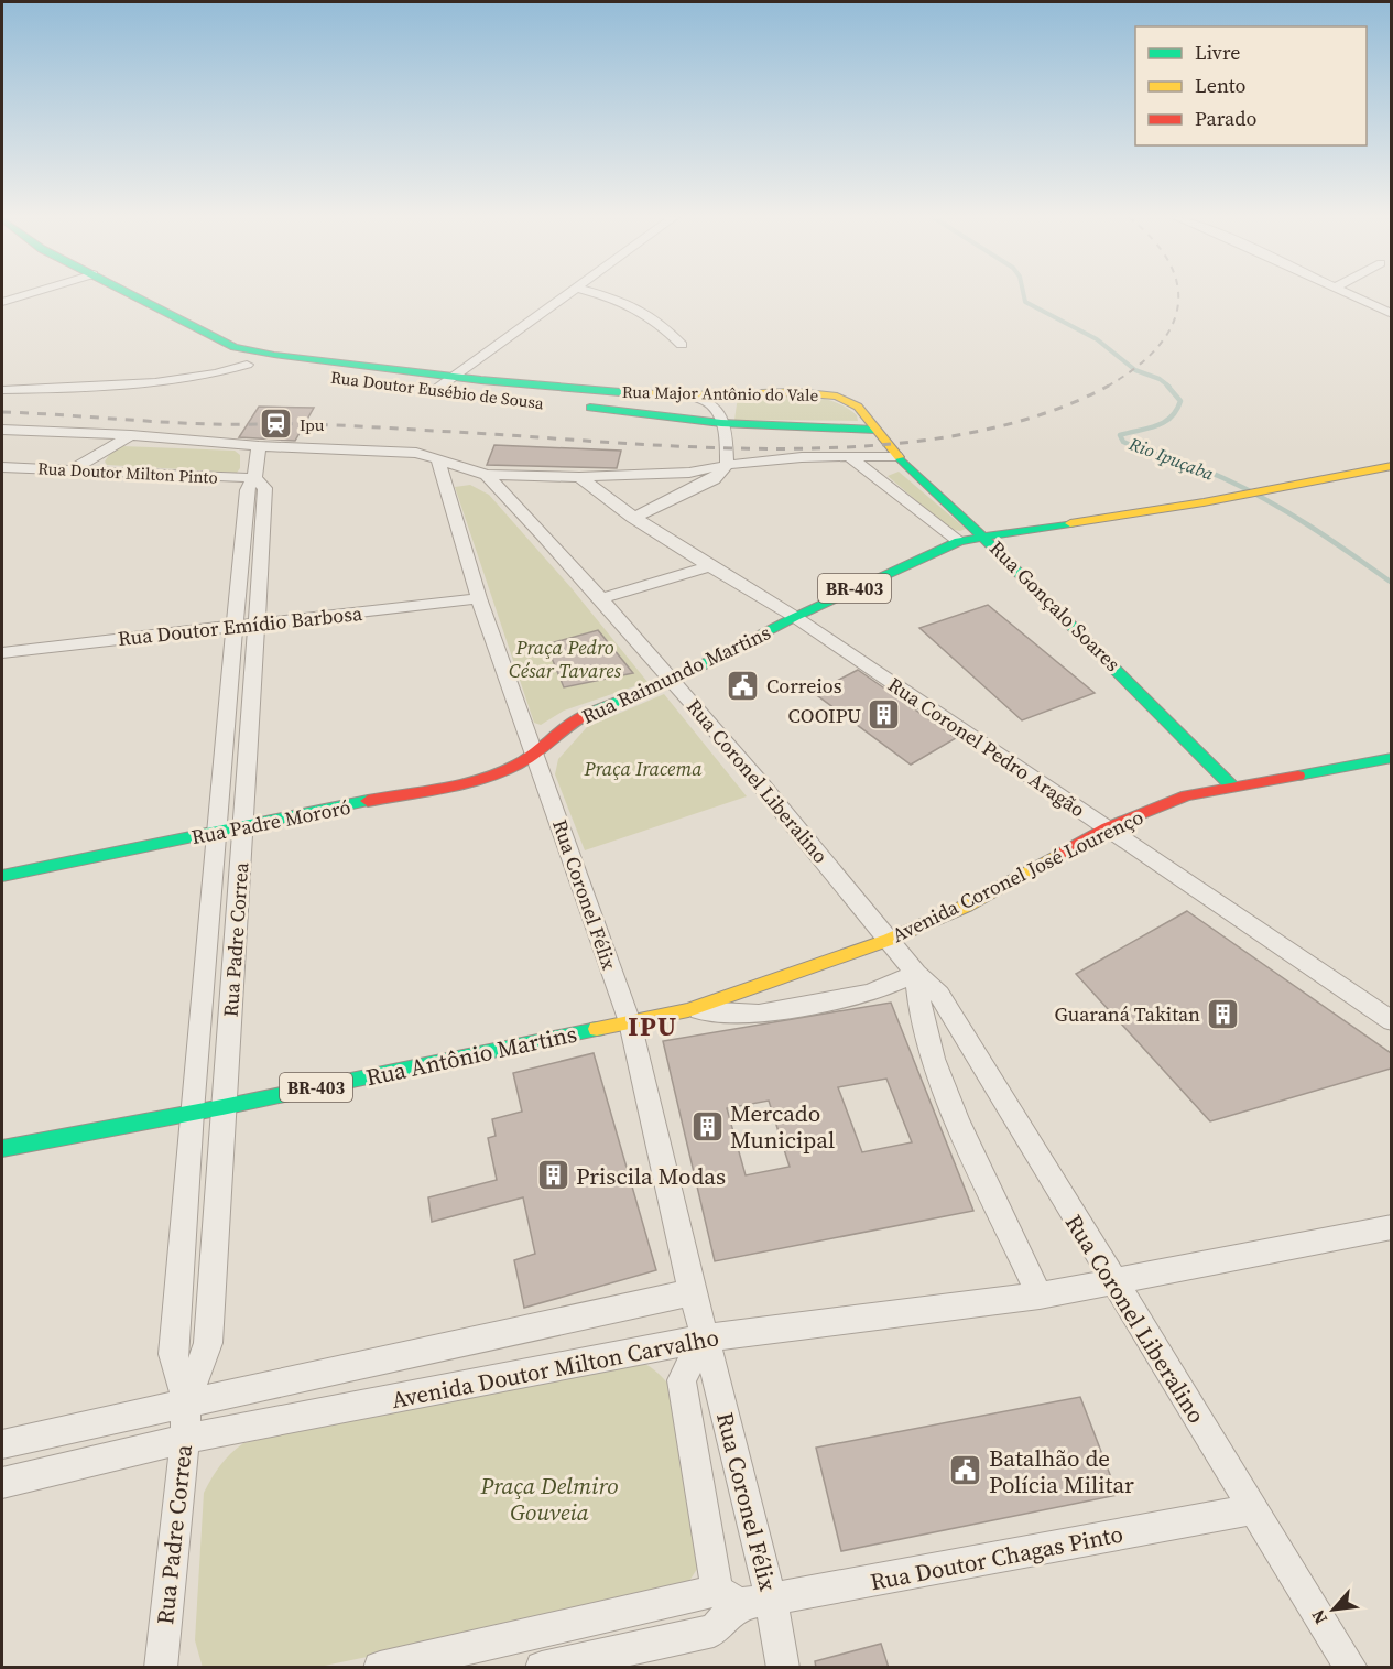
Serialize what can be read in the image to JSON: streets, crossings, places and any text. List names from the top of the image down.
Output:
{
  "streets": {
    "street": [
      "Rua Doutor Eusébio de Sousa",
      "Rua Major Antônio do Vale",
      "Rua Doutor Milton Pinto",
      "BR-403",
      "Rua Gonçalo Soares",
      "Rua Doutor Emídio Barbosa",
      "Rua Raimundo Martins",
      "Rua Coronel Pedro Aragão",
      "Rua Coronel Liberalino",
      "Rua Padre Mororó",
      "Avenida Coronel José Lourenço",
      "Rua Coronel Félix",
      "Rua Padre Correa",
      "Rua Antônio Martins",
      "Avenida Doutor Milton Carvalho",
      "Rua Doutor Chagas Pinto"
    ]
  },
  "crossings": [
    ["Rua Major Antônio do Vale", "Rua Gonçalo Soares"],
    ["Rua Doutor Milton Pinto", "Rua Padre Correa"],
    ["Rua Gonçalo Soares", "Rua Raimundo Martins"],
    ["Rua Gonçalo Soares", "Avenida Coronel José Lourenço"],
    ["Rua Doutor Emídio Barbosa", "Rua Coronel Félix"],
    ["Rua Doutor Emídio Barbosa", "Rua Padre Correa"],
    ["Rua Raimundo Martins", "Rua Coronel Pedro Aragão"],
    ["Rua Raimundo Martins", "Rua Coronel Liberalino"],
    ["Rua Raimundo Martins", "Rua Padre Mororó"],
    ["Rua Raimundo Martins", "Rua Coronel Félix"],
    ["Rua Coronel Pedro Aragão", "Avenida Coronel José Lourenço"],
    ["Rua Coronel Liberalino", "Avenida Coronel José Lourenço"],
    ["Rua Coronel Liberalino", "Avenida Doutor Milton Carvalho"],
    ["Rua Coronel Liberalino", "Rua Doutor Chagas Pinto"],
    ["Rua Padre Mororó", "Rua Coronel Félix"],
    ["Rua Padre Mororó", "Rua Padre Correa"],
    ["Avenida Coronel José Lourenço", "Rua Coronel Félix"],
    ["Avenida Coronel José Lourenço", "Rua Antônio Martins"],
    ["Rua Coronel Félix", "Rua Antônio Martins"],
    ["Rua Coronel Félix", "Avenida Doutor Milton Carvalho"],
    ["Rua Coronel Félix", "Rua Doutor Chagas Pinto"],
    ["Rua Padre Correa", "Rua Antônio Martins"],
    ["Rua Padre Correa", "Avenida Doutor Milton Carvalho"]
  ],
  "districts": ["IPU"],
  "water": ["Rio Ipuçaba"],
  "parks": ["Praça Pedro César Tavares", "Praça Iracema", "Praça Delmiro Gouveia"],
  "places": {
    "station": ["Ipu"],
    "public building": ["Correios", "Batalhão de Polícia Militar"],
    "building": [
      "COOIPU",
      "Guaraná Takitan",
      "Mercado Municipal",
      "Priscila Modas"
    ]
  },
  "legend": ["Livre", "Lento", "Parado"],
  "north": "bottom left"
}
